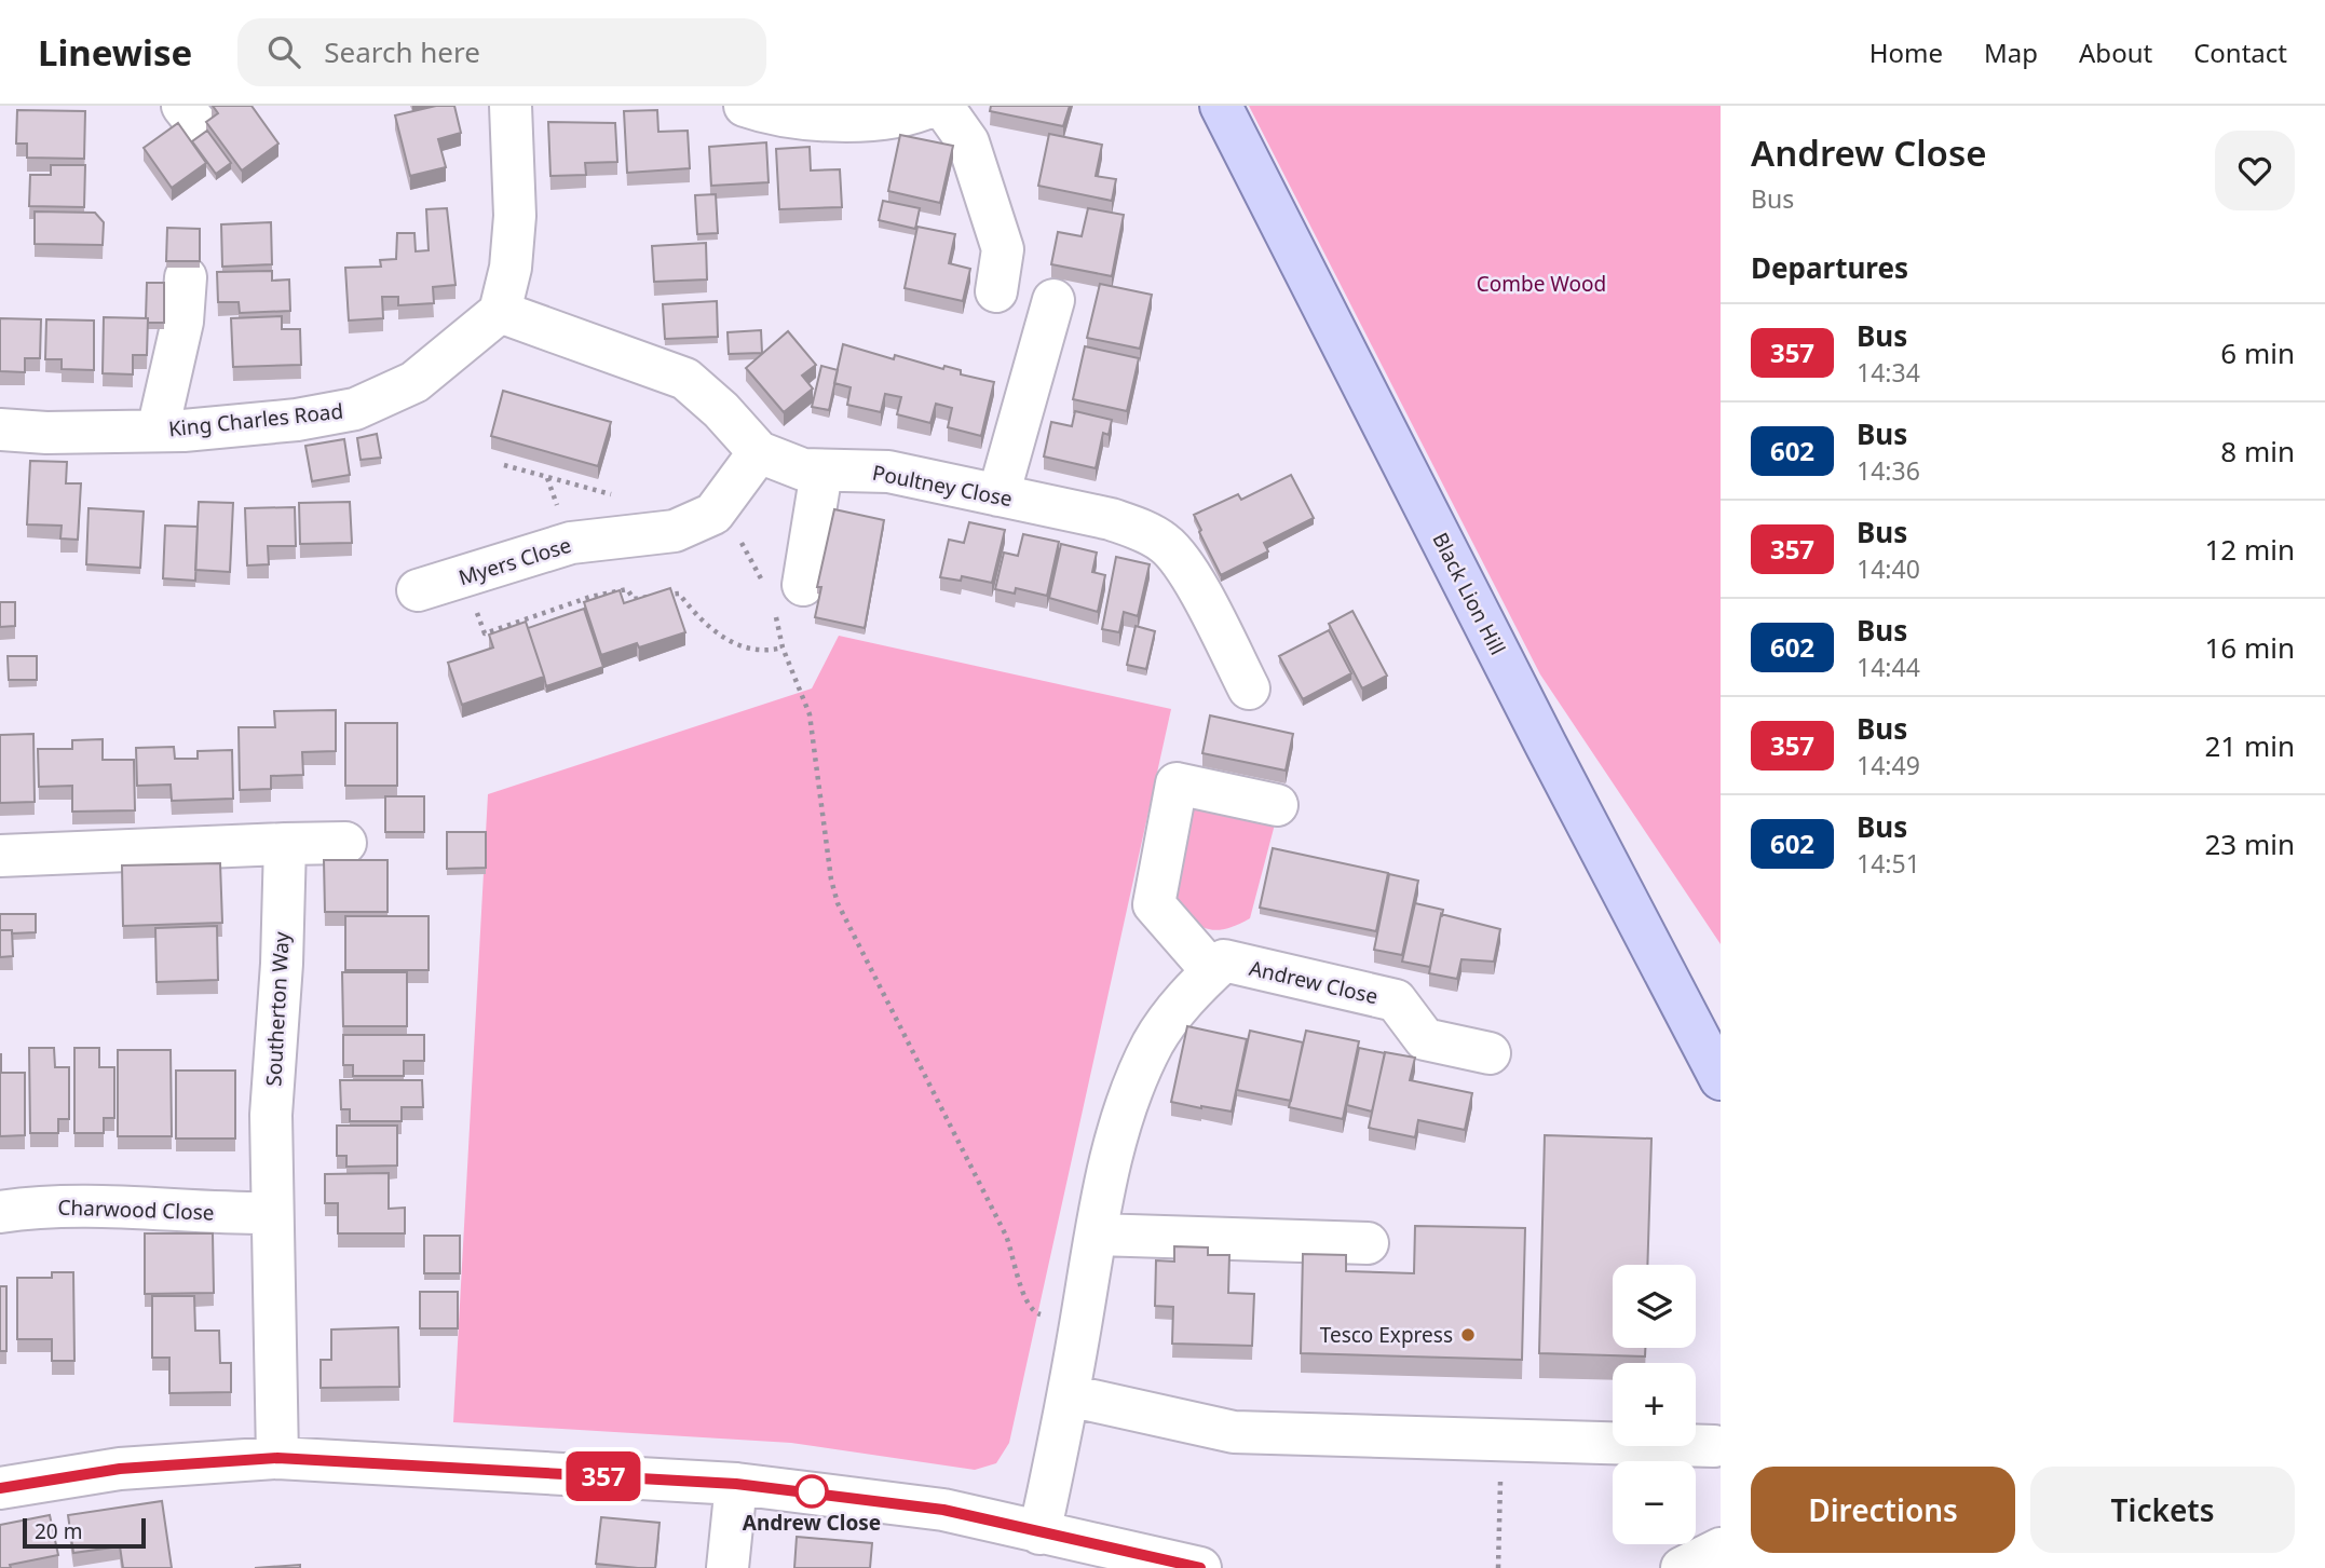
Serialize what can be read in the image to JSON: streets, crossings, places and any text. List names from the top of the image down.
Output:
{
  "streets": {
    "main road": ["Black Lion Hill"],
    "street": [
      "King Charles Road",
      "Poultney Close",
      "Myers Close",
      "Andrew Close",
      "Southerton Way",
      "Charwood Close"
    ]
  },
  "crossings": [
    ["King Charles Road", "Poultney Close"],
    ["Poultney Close", "Myers Close"],
    ["Southerton Way", "Charwood Close"]
  ],
  "parks": ["Combe Wood"],
  "places": ["Tesco Express", "Andrew Close"],
  "lines": ["bus line 357"],
  "scale_bar": "20 m",
  "page": {
    "header": "Linewise",
    "search": "Search here",
    "nav": [
      "Home",
      "Map",
      "About",
      "Contact"
    ],
    "on_map": "357",
    "heading": [
      ["Andrew Close", "Bus"],
      "Departures"
    ],
    "list": [
      {
        "mark": "357",
        "name": "Bus",
        "note": "14:34",
        "value": "6 min"
      },
      {
        "mark": "602",
        "name": "Bus",
        "note": "14:36",
        "value": "8 min"
      },
      {
        "mark": "357",
        "name": "Bus",
        "note": "14:40",
        "value": "12 min"
      },
      {
        "mark": "602",
        "name": "Bus",
        "note": "14:44",
        "value": "16 min"
      },
      {
        "mark": "357",
        "name": "Bus",
        "note": "14:49",
        "value": "21 min"
      },
      {
        "mark": "602",
        "name": "Bus",
        "note": "14:51",
        "value": "23 min"
      }
    ],
    "map_buttons": ["+", "−"],
    "buttons": ["Directions", "Tickets"],
    "scale": "20 m"
  }
}
